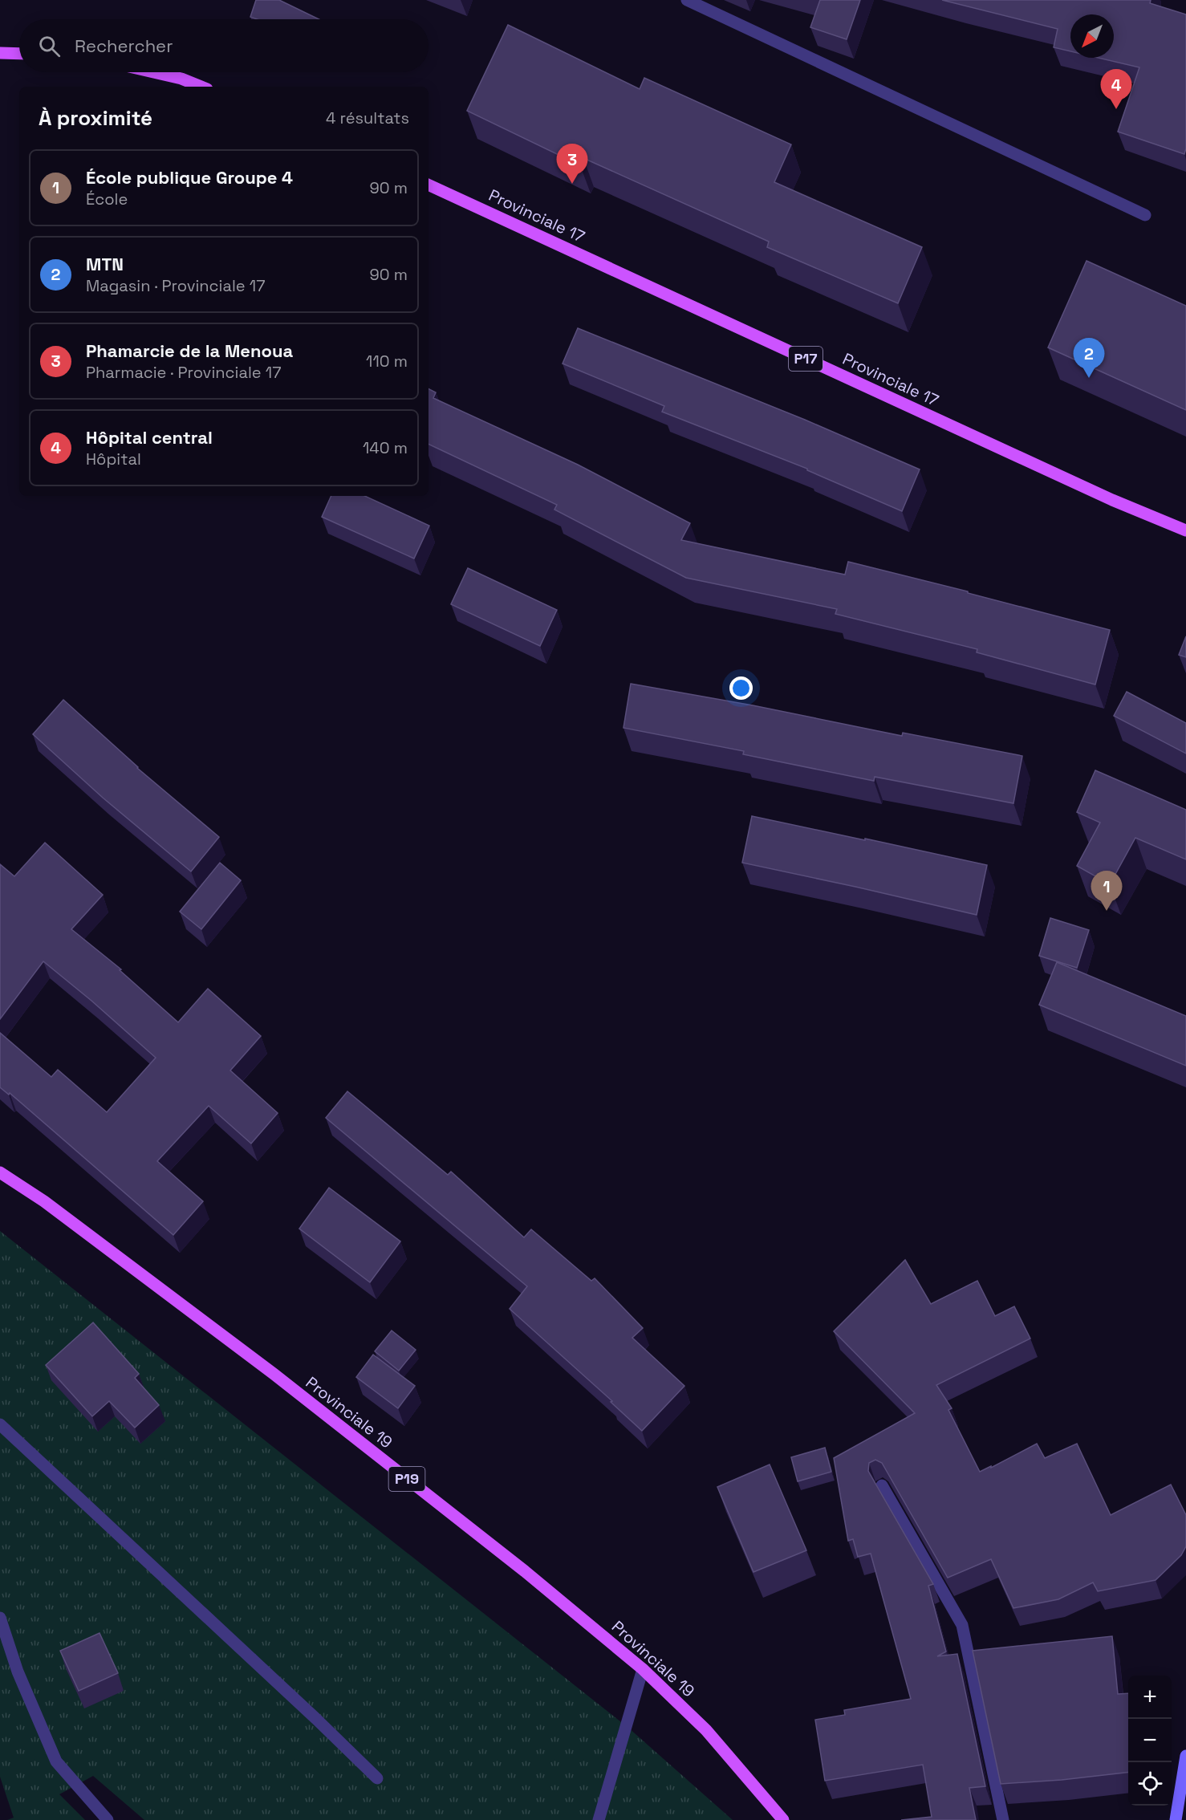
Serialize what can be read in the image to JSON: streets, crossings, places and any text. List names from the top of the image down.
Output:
{
  "streets": {
    "main road": [
      "Provinciale 17",
      "P17",
      "Provinciale 19",
      "P19"
    ]
  },
  "north": "bottom left",
  "page": {
    "search": "Rechercher",
    "pins": [
      "4",
      "3",
      "2",
      "1"
    ],
    "heading": ["À proximité", "4 résultats"],
    "list": [
      {
        "mark": "1",
        "name": "École publique Groupe 4",
        "note": "École",
        "value": "90 m"
      },
      {
        "mark": "2",
        "name": "MTN",
        "note": "Magasin · Provinciale 17",
        "value": "90 m"
      },
      {
        "mark": "3",
        "name": "Phamarcie de la Menoua",
        "note": "Pharmacie · Provinciale 17",
        "value": "110 m"
      },
      {
        "mark": "4",
        "name": "Hôpital central",
        "note": "Hôpital",
        "value": "140 m"
      }
    ],
    "map_buttons": ["+", "−"]
  }
}
